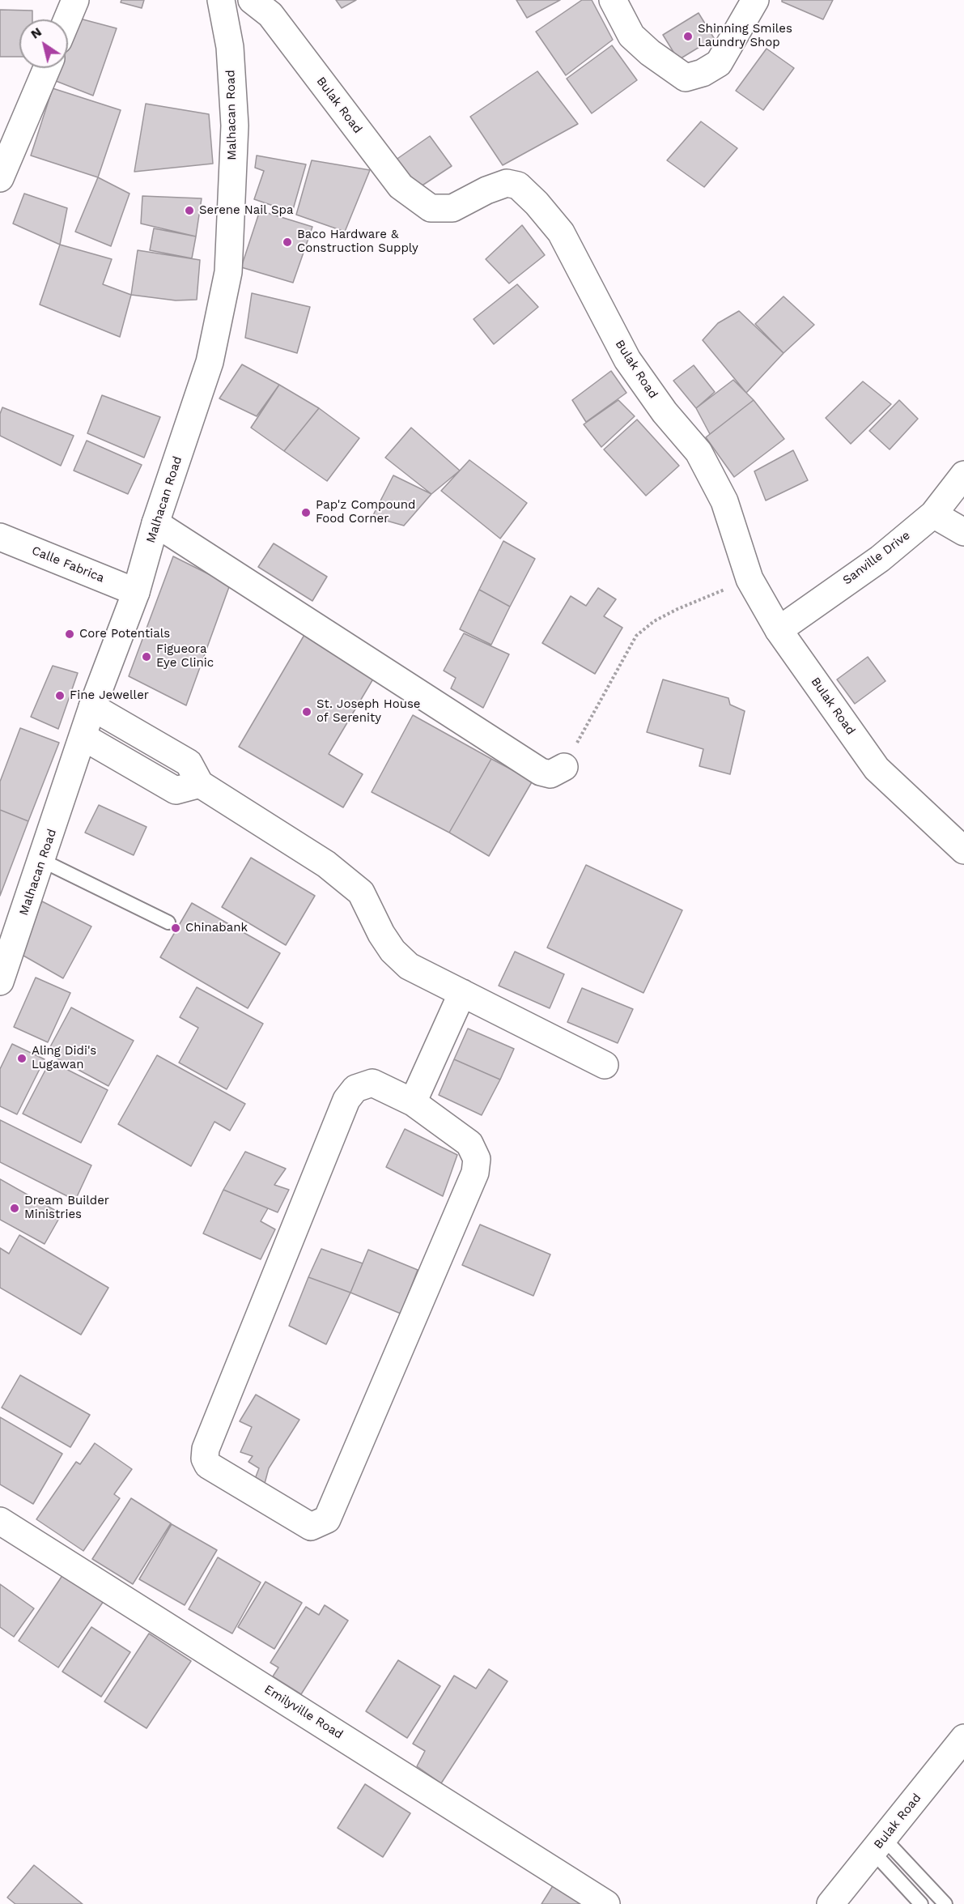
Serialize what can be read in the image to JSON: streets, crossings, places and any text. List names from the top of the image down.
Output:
{
  "streets": {
    "street": [
      "Bulak Road",
      "Malhacan Road",
      "Sanville Drive",
      "Calle Fabrica",
      "Emilyville Road"
    ]
  },
  "crossings": [
    ["Bulak Road", "Sanville Drive"],
    ["Malhacan Road", "Calle Fabrica"]
  ],
  "places": [
    "Shinning Smiles Laundry Shop",
    "Serene Nail Spa",
    "Baco Hardware & Construction Supply",
    "Pap'z Compound Food Corner",
    "Core Potentials",
    "Figueora Eye Clinic",
    "Fine Jeweller",
    "St. Joseph House of Serenity",
    "Chinabank",
    "Aling Didi's Lugawan",
    "Dream Builder Ministries"
  ],
  "north": "top left"
}
